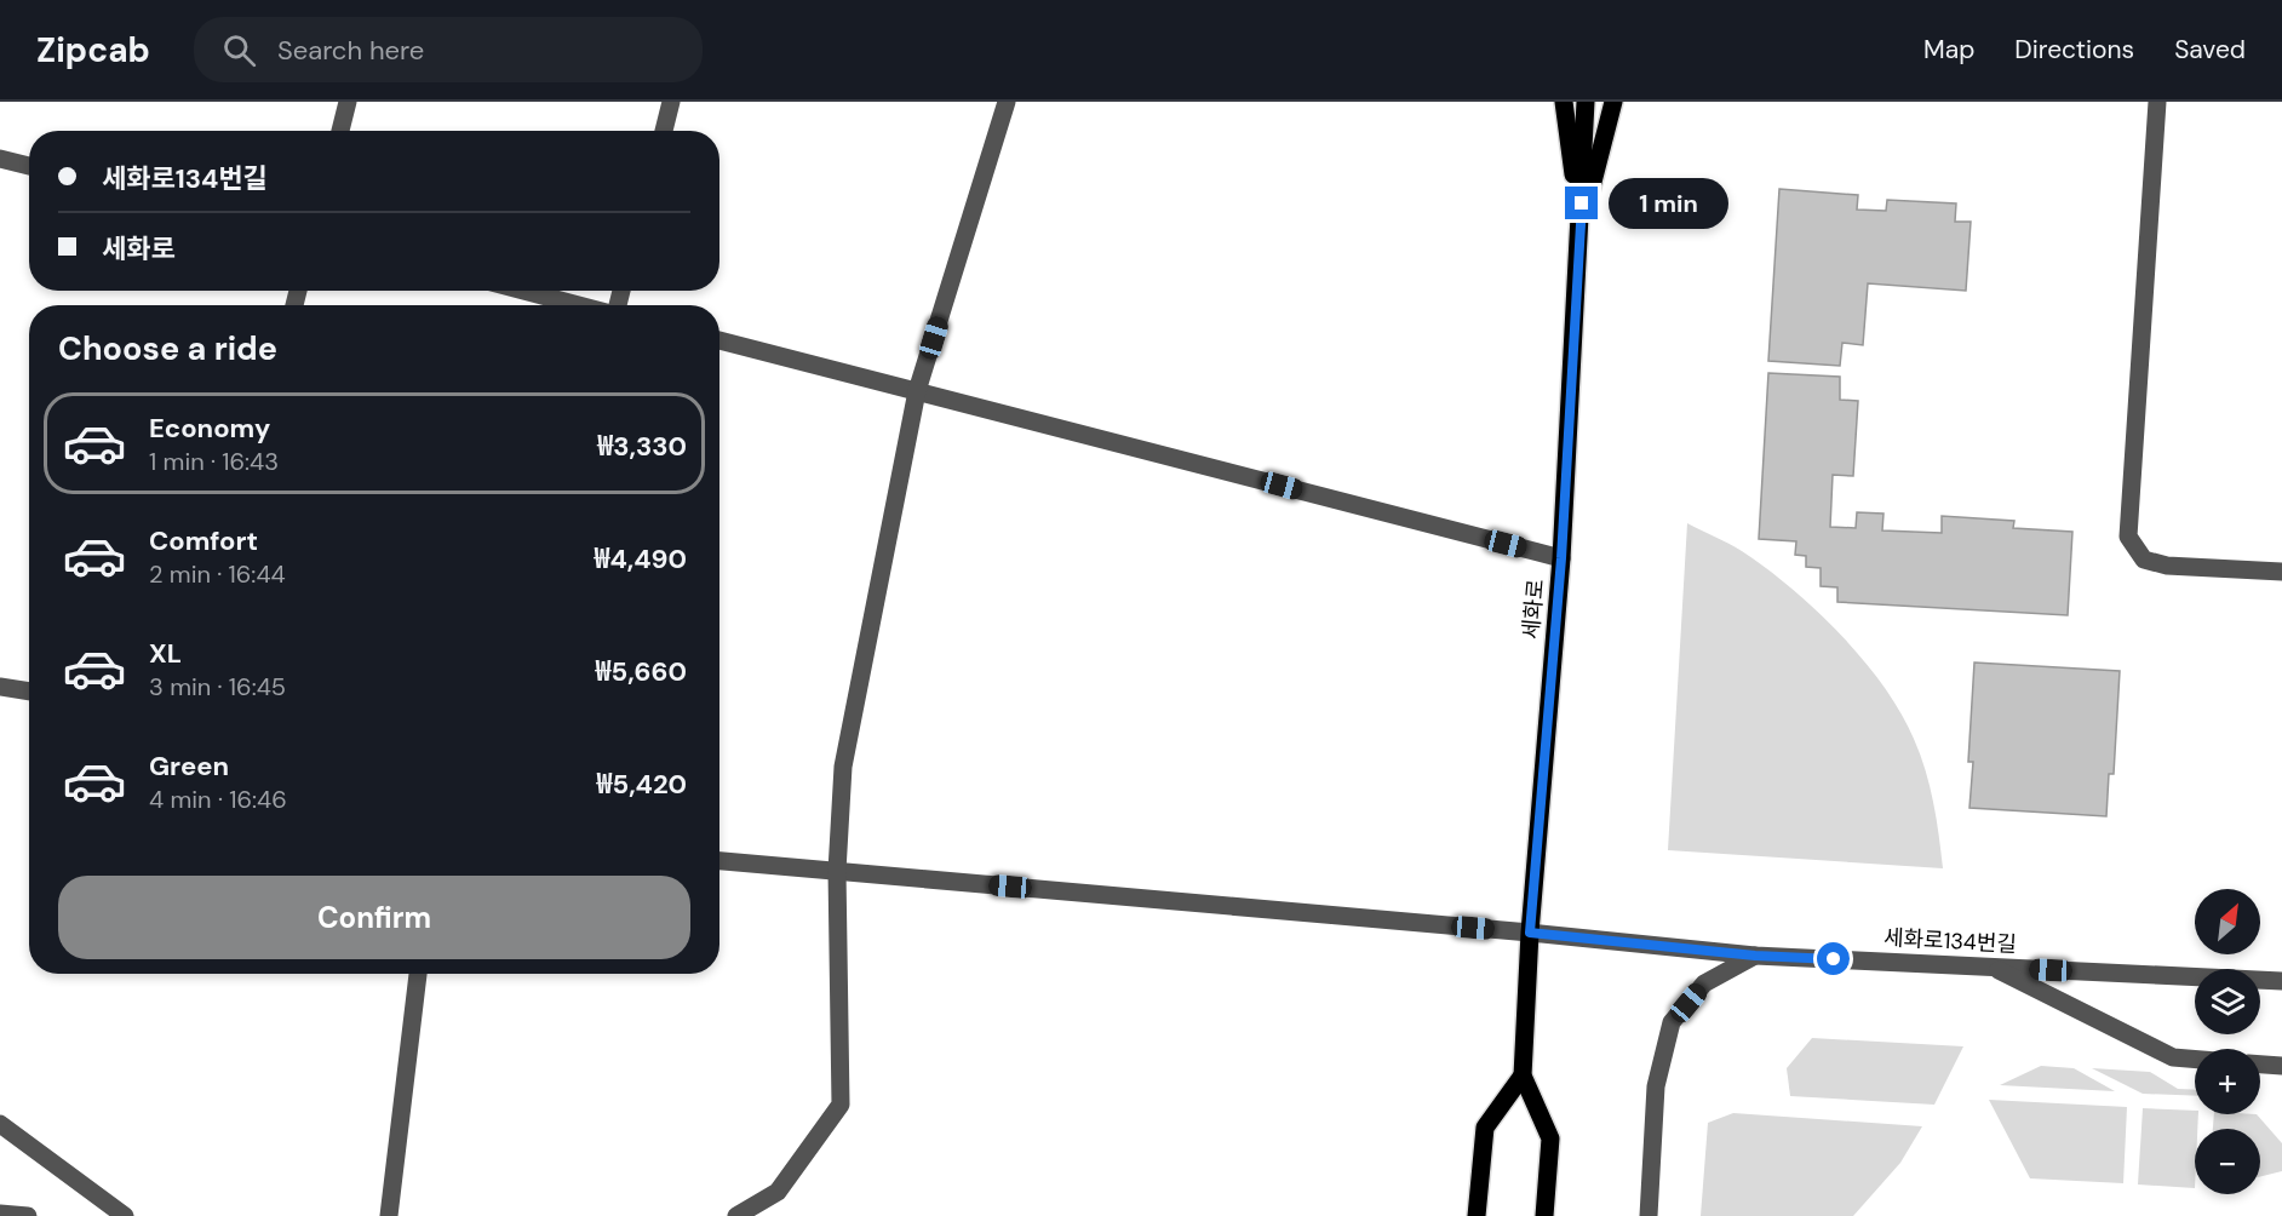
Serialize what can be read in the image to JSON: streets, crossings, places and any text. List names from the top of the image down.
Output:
{
  "streets": {
    "main road": ["세화로"],
    "street": ["세화로134번길"]
  },
  "crossings": [
    ["세화로", "세화로134번길"]
  ],
  "north": "top right",
  "page": {
    "header": "Zipcab",
    "search": "Search here",
    "nav": ["Map", "Directions", "Saved"],
    "banner": ["세화로134번길", "세화로"],
    "bubble": "1 min",
    "heading": "Choose a ride",
    "list": [
      {
        "name": "Economy",
        "note": "1 min · 16:43",
        "value": "₩3,330"
      },
      {
        "name": "Comfort",
        "note": "2 min · 16:44",
        "value": "₩4,490"
      },
      {
        "name": "XL",
        "note": "3 min · 16:45",
        "value": "₩5,660"
      },
      {
        "name": "Green",
        "note": "4 min · 16:46",
        "value": "₩5,420"
      }
    ],
    "buttons": "Confirm",
    "map_buttons": ["+", "−"]
  }
}
